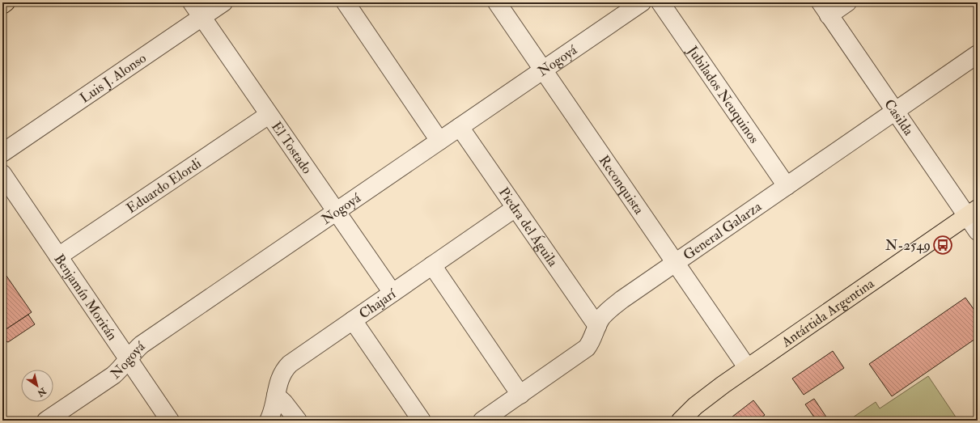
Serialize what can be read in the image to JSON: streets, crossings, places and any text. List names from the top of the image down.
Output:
{
  "streets": {
    "main road": ["Antártida Argentina"],
    "street": [
      "Nogoyá",
      "Luis J. Alonso",
      "Jubilados Neuquinos",
      "Casilda",
      "El Tostado",
      "Eduardo Elordi",
      "Reconquista",
      "Piedra del Águila",
      "General Galarza",
      "Benjamín Moritán",
      "Chajarí"
    ]
  },
  "crossings": [
    ["Nogoyá", "El Tostado"],
    ["Nogoyá", "Reconquista"],
    ["Nogoyá", "Piedra del Águila"],
    ["Nogoyá", "Benjamín Moritán"],
    ["Luis J. Alonso", "El Tostado"],
    ["Jubilados Neuquinos", "General Galarza"],
    ["Casilda", "General Galarza"],
    ["Casilda", "Antártida Argentina"],
    ["El Tostado", "Eduardo Elordi"],
    ["El Tostado", "Chajarí"],
    ["Eduardo Elordi", "Benjamín Moritán"],
    ["Reconquista", "General Galarza"],
    ["Reconquista", "Antártida Argentina"],
    ["Piedra del Águila", "General Galarza"],
    ["Piedra del Águila", "Chajarí"]
  ],
  "places": {
    "bus stop": ["N-2549"]
  },
  "north": "bottom right"
}
